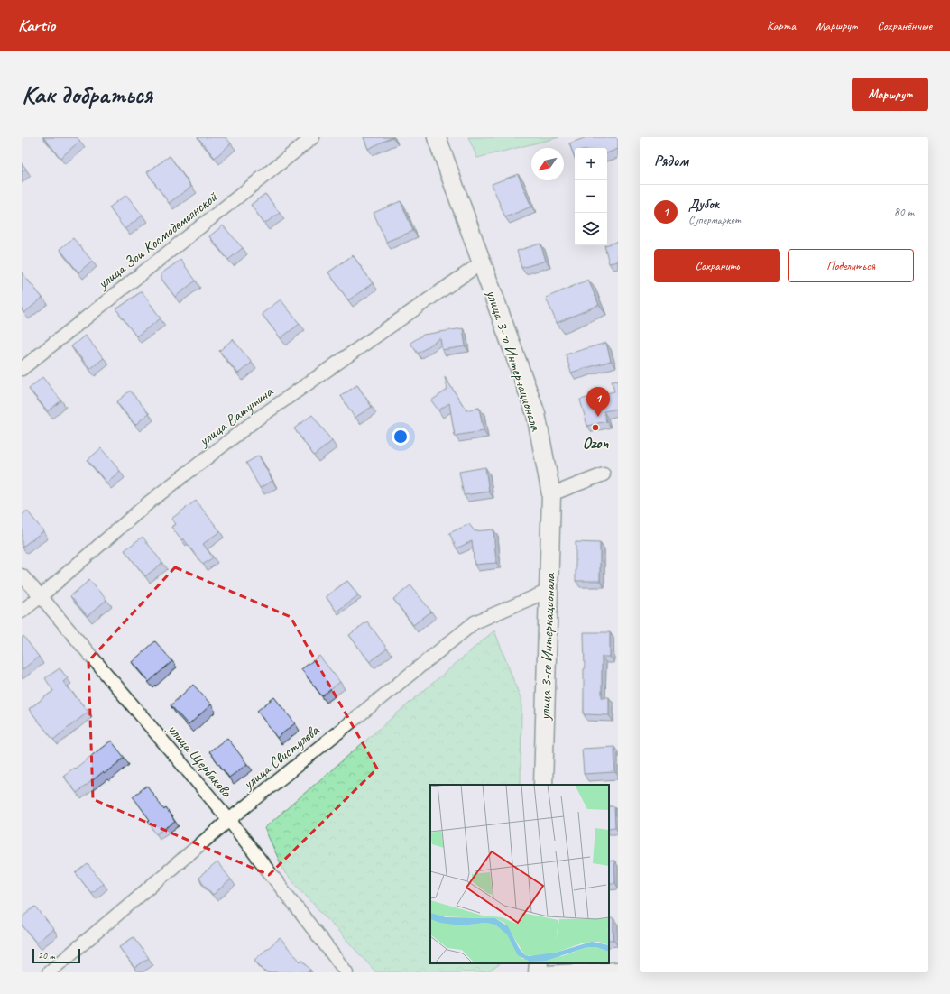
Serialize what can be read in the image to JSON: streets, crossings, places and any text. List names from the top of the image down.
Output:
{
  "streets": {
    "main road": ["улица 3-го Интернационала"],
    "street": [
      "улица Зои Космодемьянской",
      "улица Ватутина",
      "улица Свистулева",
      "улица Щербакова"
    ]
  },
  "crossings": [
    ["улица 3-го Интернационала", "улица Ватутина"],
    ["улица 3-го Интернационала", "улица Свистулева"],
    ["улица Ватутина", "улица Щербакова"],
    ["улица Свистулева", "улица Щербакова"]
  ],
  "places": ["Ozon"],
  "scale_bar": "20 m",
  "north": "bottom left",
  "page": {
    "header": "Kartio",
    "nav": ["Карта", "Маршрут", "Сохранённые"],
    "buttons": [
      "Маршрут",
      ["Сохранить", "Поделиться"]
    ],
    "title": "Как добраться",
    "heading": "Рядом",
    "map_buttons": ["+", "−"],
    "list": [
      {
        "mark": "1",
        "name": "Дубок",
        "note": "Супермаркет",
        "value": "80 m"
      }
    ],
    "pins": "1",
    "scale": "20 m"
  }
}
